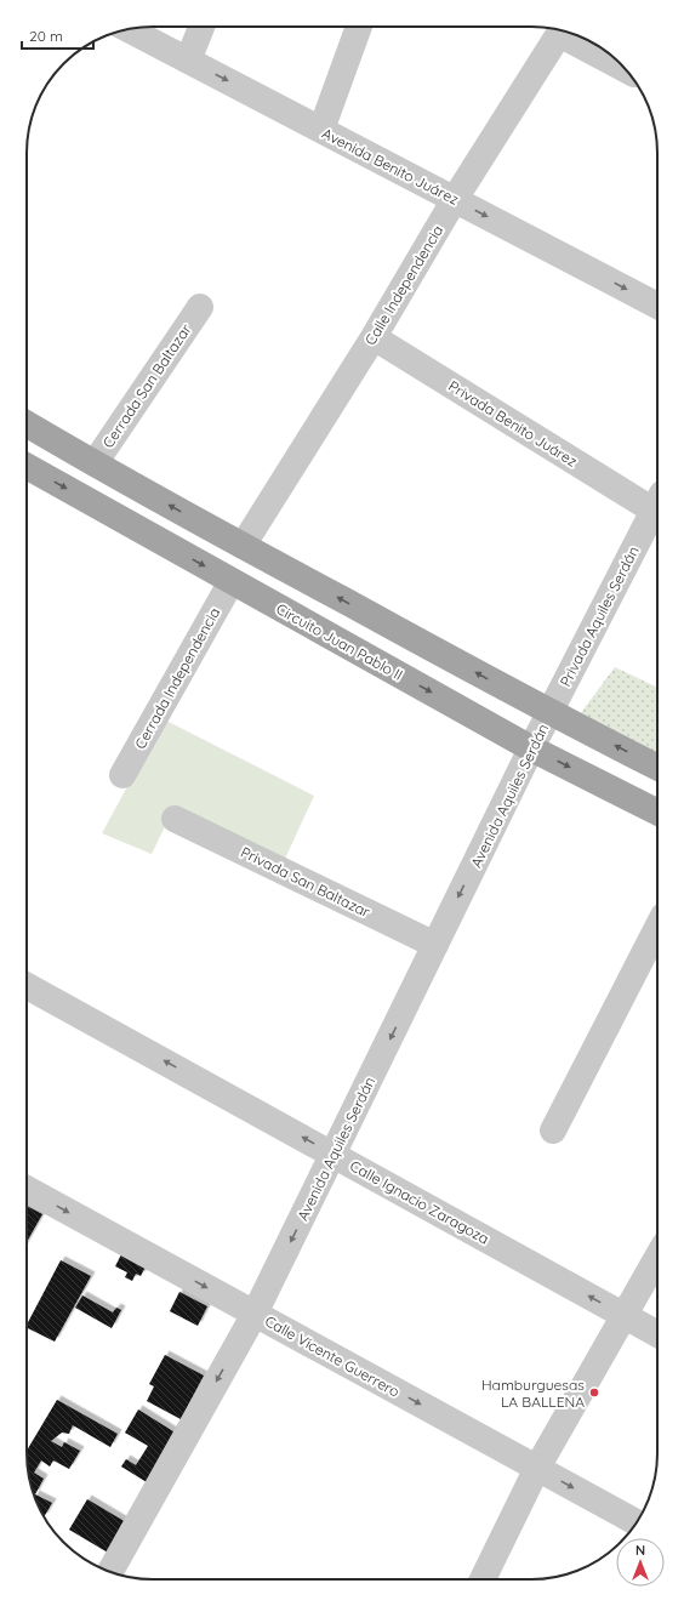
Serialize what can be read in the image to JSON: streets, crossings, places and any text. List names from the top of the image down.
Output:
{
  "streets": {
    "main road": ["Circuito Juan Pablo II"],
    "street": [
      "Avenida Benito Juárez",
      "Calle Independencia",
      "Cerrada San Baltazar",
      "Privada Benito Juárez",
      "Privada Aquiles Serdán",
      "Cerrada Independencia",
      "Avenida Aquiles Serdán",
      "Privada San Baltazar",
      "Calle Ignacio Zaragoza",
      "Calle Vicente Guerrero"
    ]
  },
  "crossings": [
    ["Avenida Benito Juárez", "Calle Independencia"],
    ["Calle Independencia", "Privada Benito Juárez"],
    ["Privada Aquiles Serdán", "Avenida Aquiles Serdán"],
    ["Circuito Juan Pablo II", "Cerrada Independencia"],
    ["Circuito Juan Pablo II", "Avenida Aquiles Serdán"],
    ["Avenida Aquiles Serdán", "Privada San Baltazar"],
    ["Avenida Aquiles Serdán", "Calle Ignacio Zaragoza"],
    ["Avenida Aquiles Serdán", "Calle Vicente Guerrero"]
  ],
  "one_way": [
    "Avenida Benito Juárez",
    "Avenida Aquiles Serdán",
    "Calle Ignacio Zaragoza",
    "Calle Vicente Guerrero"
  ],
  "places": ["Hamburguesas LA BALLENA"],
  "scale_bar": "20 m",
  "north": "top"
}
